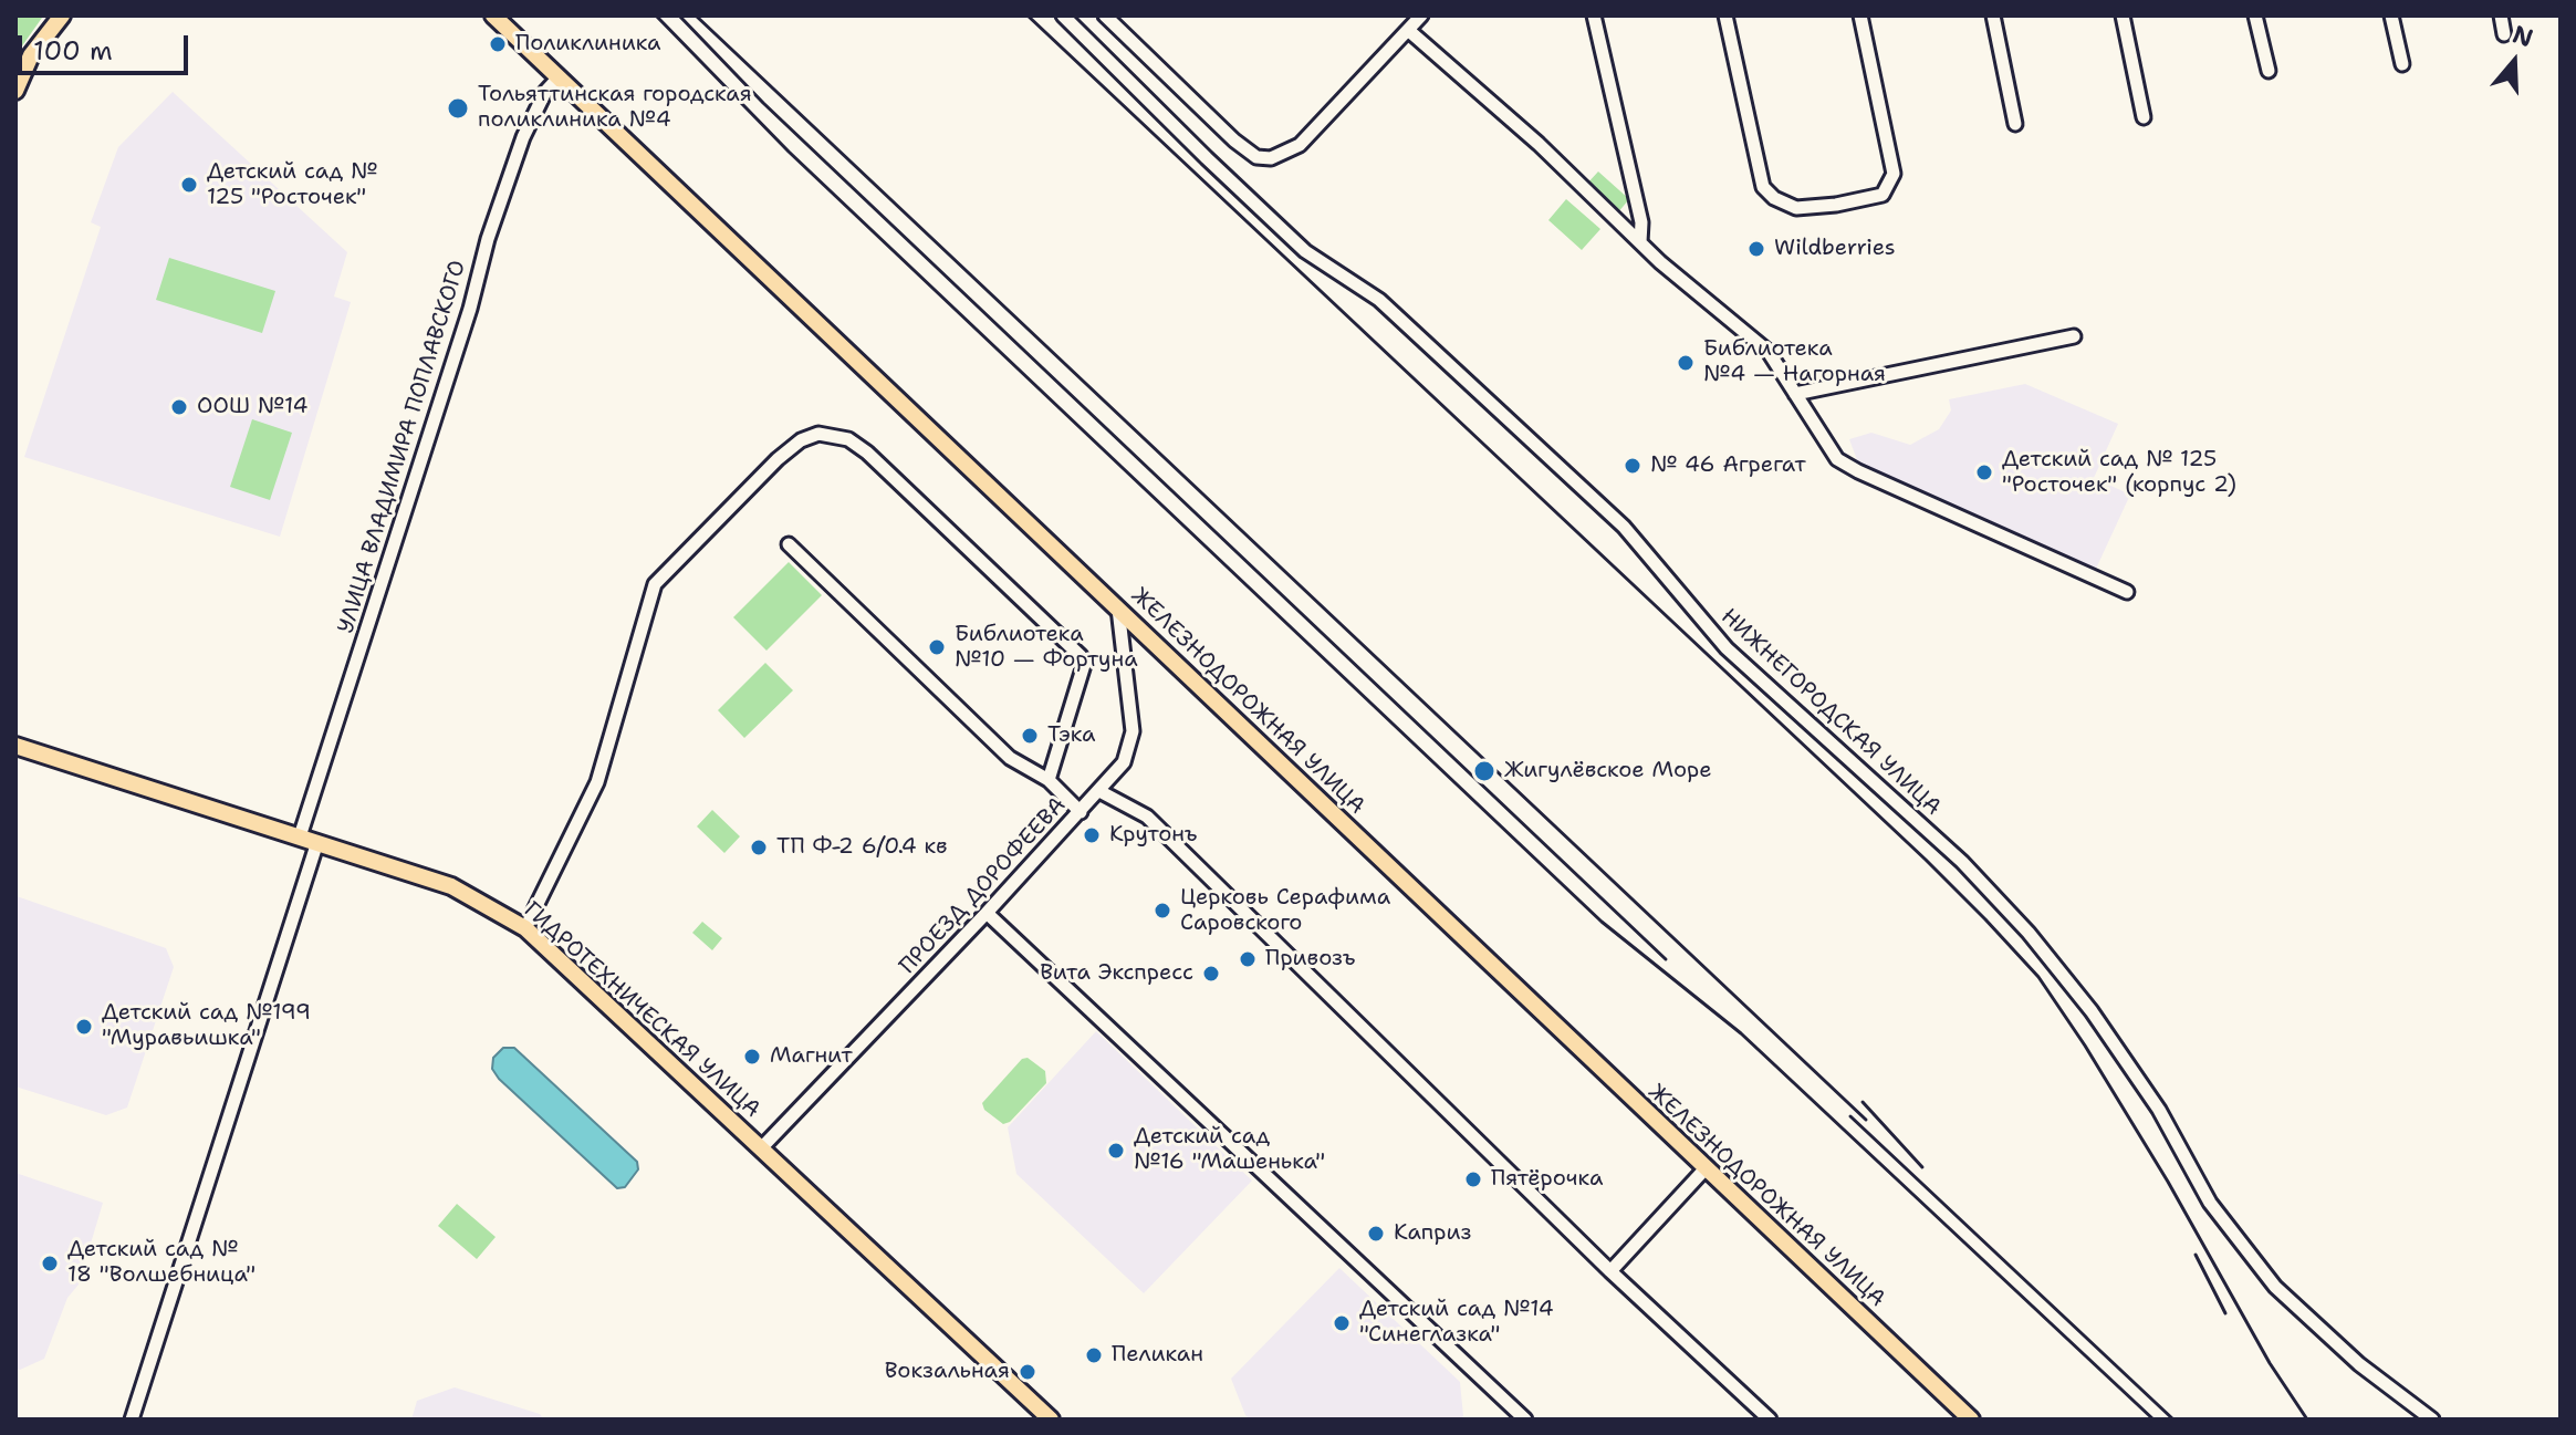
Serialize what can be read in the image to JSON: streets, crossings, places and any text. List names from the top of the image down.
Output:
{
  "streets": {
    "main road": ["ЖЕЛЕЗНОДОРОЖНАЯ УЛИЦА", "ГИДРОТЕХНИЧЕСКАЯ УЛИЦА"],
    "street": ["УЛИЦА ВЛАДИМИРА ПОПЛАВСКОГО", "НИЖНЕГОРОДСКАЯ УЛИЦА", "ПРОЕЗД ДОРОФЕЕВА"]
  },
  "crossings": [
    ["УЛИЦА ВЛАДИМИРА ПОПЛАВСКОГО", "ЖЕЛЕЗНОДОРОЖНАЯ УЛИЦА"],
    ["УЛИЦА ВЛАДИМИРА ПОПЛАВСКОГО", "ГИДРОТЕХНИЧЕСКАЯ УЛИЦА"],
    ["ЖЕЛЕЗНОДОРОЖНАЯ УЛИЦА", "ПРОЕЗД ДОРОФЕЕВА"],
    ["ПРОЕЗД ДОРОФЕЕВА", "ГИДРОТЕХНИЧЕСКАЯ УЛИЦА"]
  ],
  "places": [
    "Поликлиника",
    "Тольяттинская городская поликлиника №4",
    "Детский сад № 125 \"Росточек\"",
    "Wildberries",
    "Библиотека №4 — Нагорная",
    "ООШ №14",
    "№ 46 Агрегат",
    "Детский сад № 125 \"Росточек\" (корпус 2)",
    "Библиотека №10 — Фортуна",
    "Тэка",
    "Жигулёвское Море",
    "Крутонъ",
    "ТП Ф-2 6/0.4 кв",
    "Церковь Серафима Саровского",
    "Привозъ",
    "Вита Экспресс",
    "Детский сад №199 \"Муравьишка\"",
    "Магнит",
    "Детский сад №16 \"Машенька\"",
    "Пятёрочка",
    "Каприз",
    "Детский сад № 18 \"Волшебница\"",
    "Детский сад №14 \"Синеглазка\"",
    "Пеликан",
    "Вокзальная"
  ],
  "scale_bar": "100 m",
  "north": "top"
}
